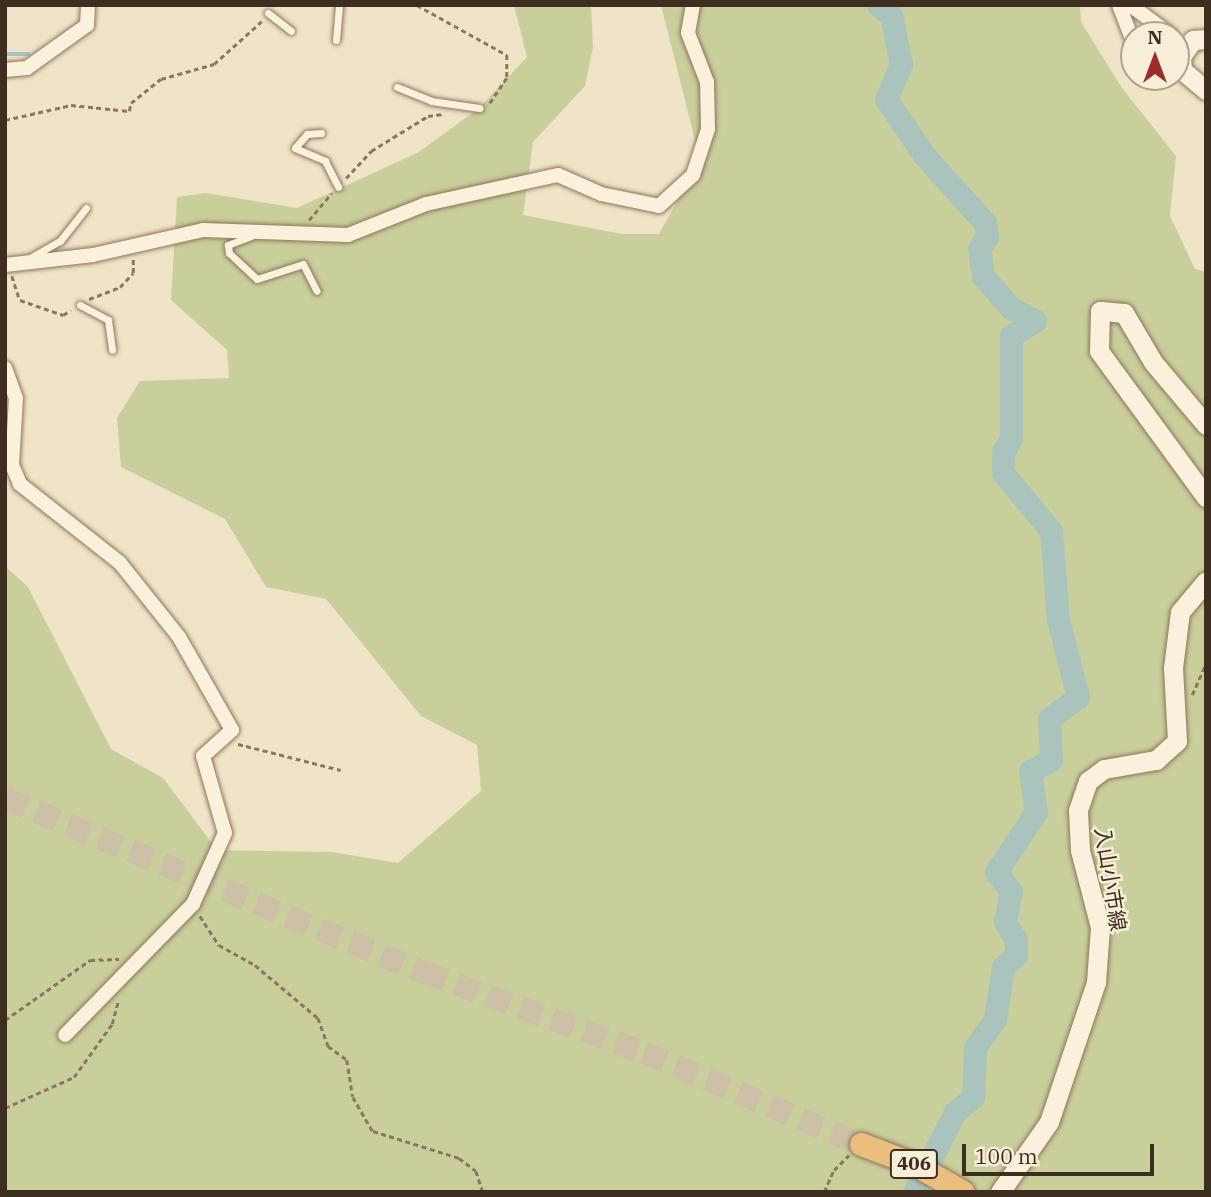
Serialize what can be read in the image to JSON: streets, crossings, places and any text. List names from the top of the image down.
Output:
{
  "streets": {
    "highway": ["406"],
    "main road": ["入山小市線"]
  },
  "scale_bar": "100 m",
  "north": "top"
}
